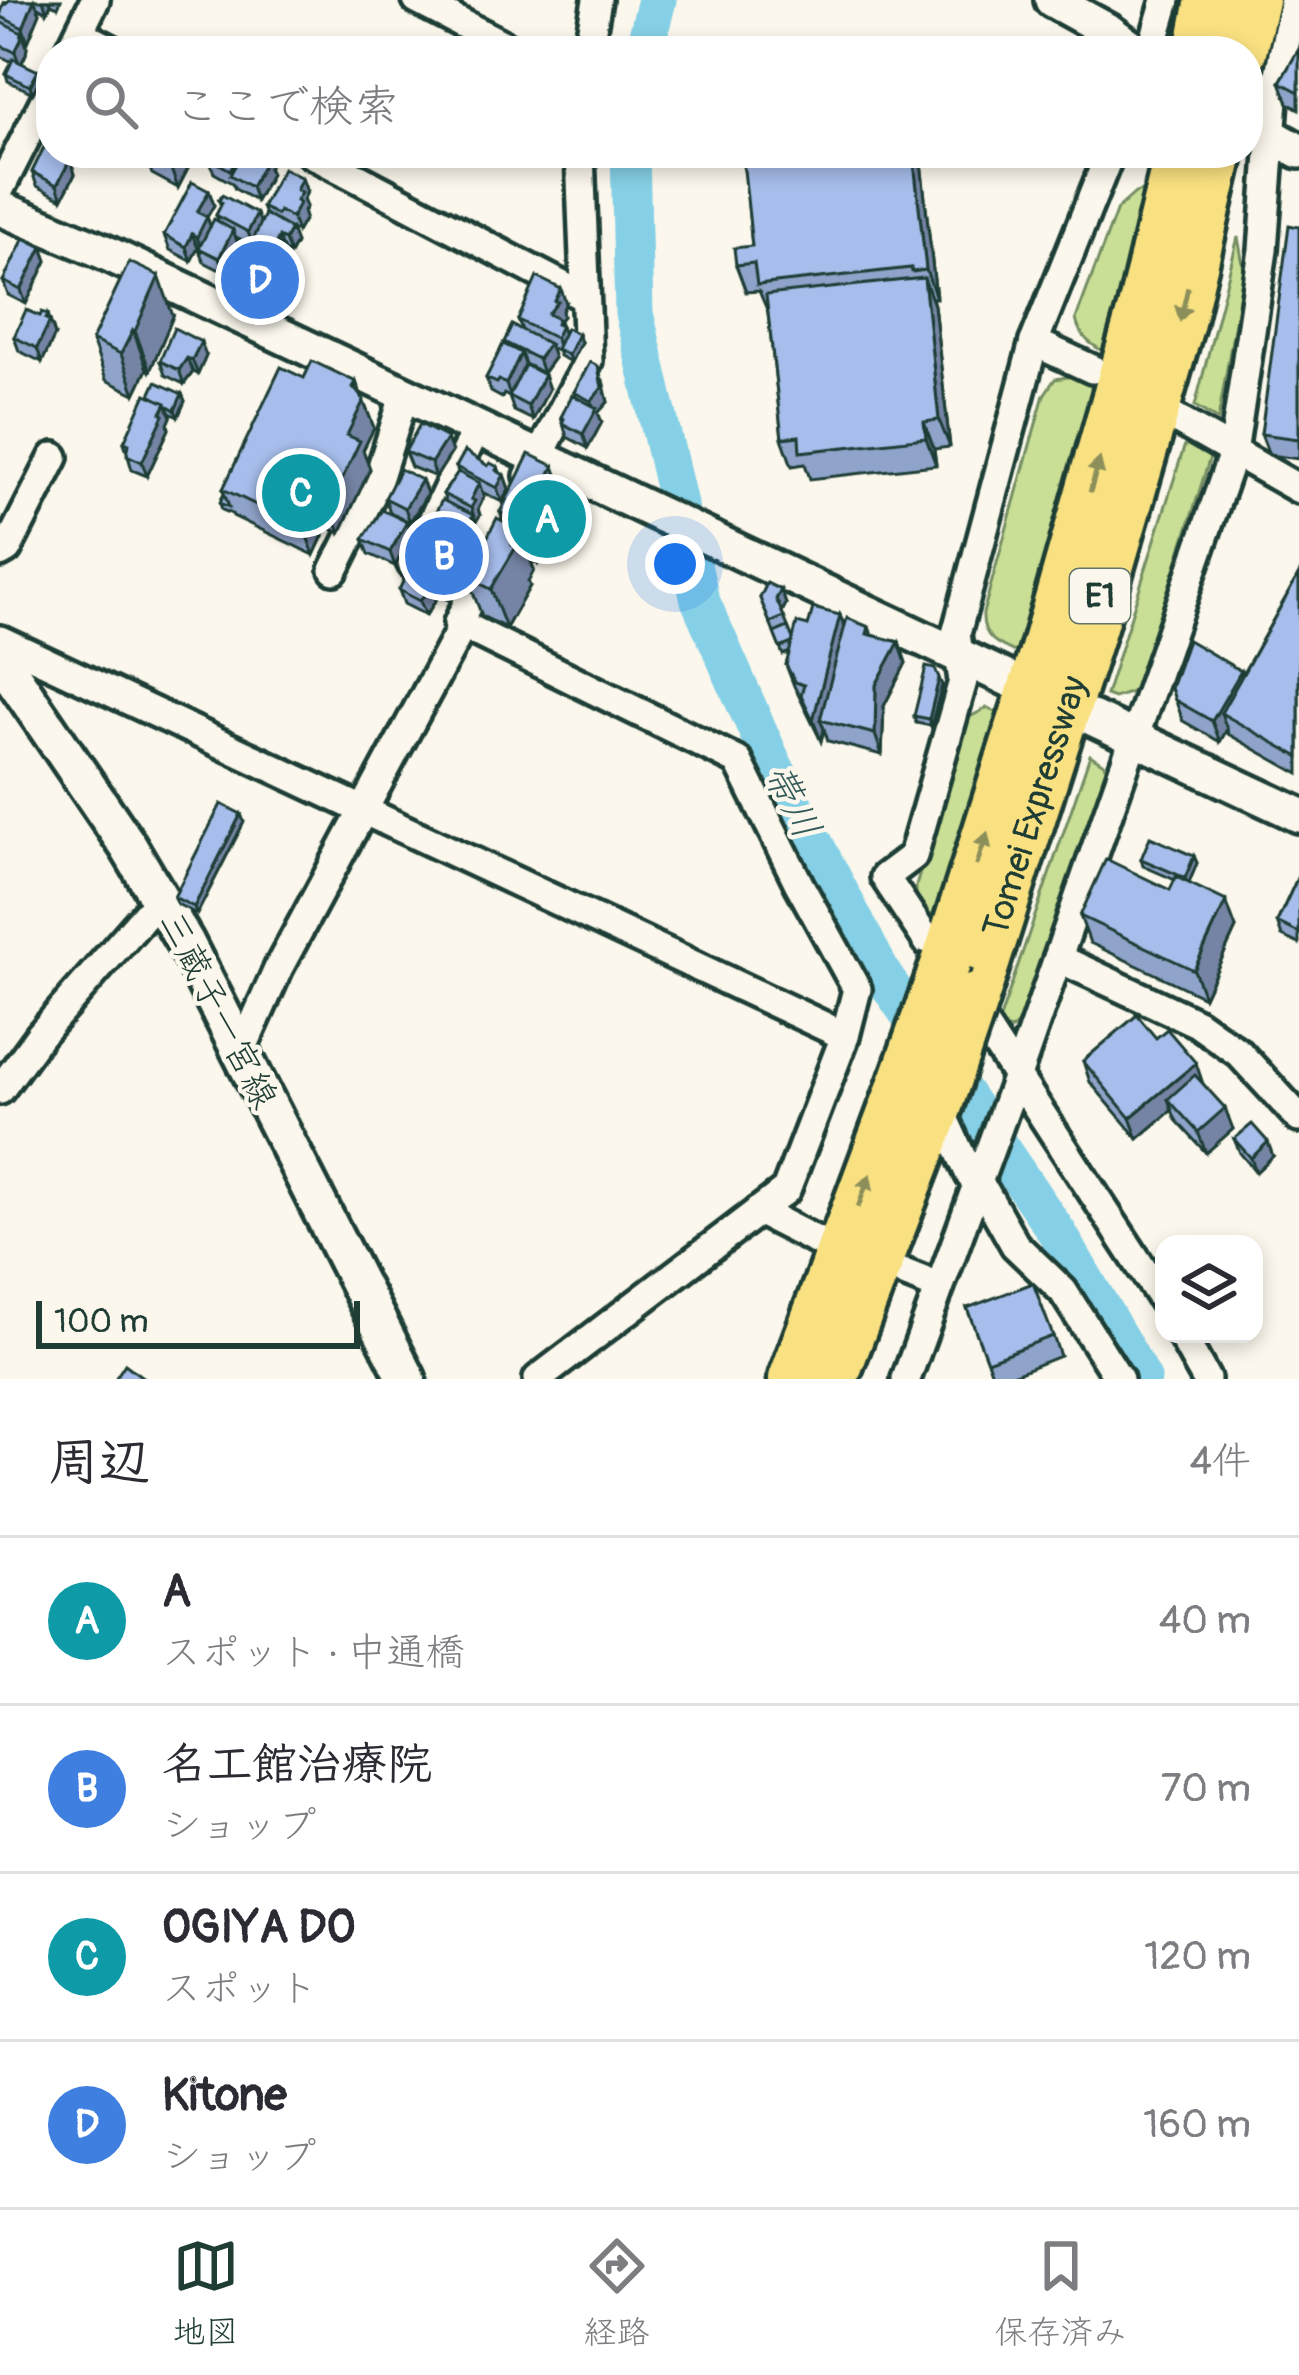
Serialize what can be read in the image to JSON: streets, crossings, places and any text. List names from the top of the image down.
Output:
{
  "streets": {
    "highway": ["E1", "Tomei Expressway"],
    "main road": ["三蔵子一宮線"]
  },
  "water": ["帯川"],
  "scale_bar": "100 m",
  "page": {
    "search": "ここで検索",
    "pins": [
      "D",
      "C",
      "A",
      "B"
    ],
    "scale": "100 m",
    "heading": ["周辺", "4件"],
    "list": [
      {
        "mark": "A",
        "name": "A",
        "note": "スポット · 中通橋",
        "value": "40 m"
      },
      {
        "mark": "B",
        "name": "名工館治療院",
        "note": "ショップ",
        "value": "70 m"
      },
      {
        "mark": "C",
        "name": "OGIYA DO",
        "note": "スポット",
        "value": "120 m"
      },
      {
        "mark": "D",
        "name": "Kitone",
        "note": "ショップ",
        "value": "160 m"
      }
    ],
    "nav": ["地図", "経路", "保存済み"]
  }
}
